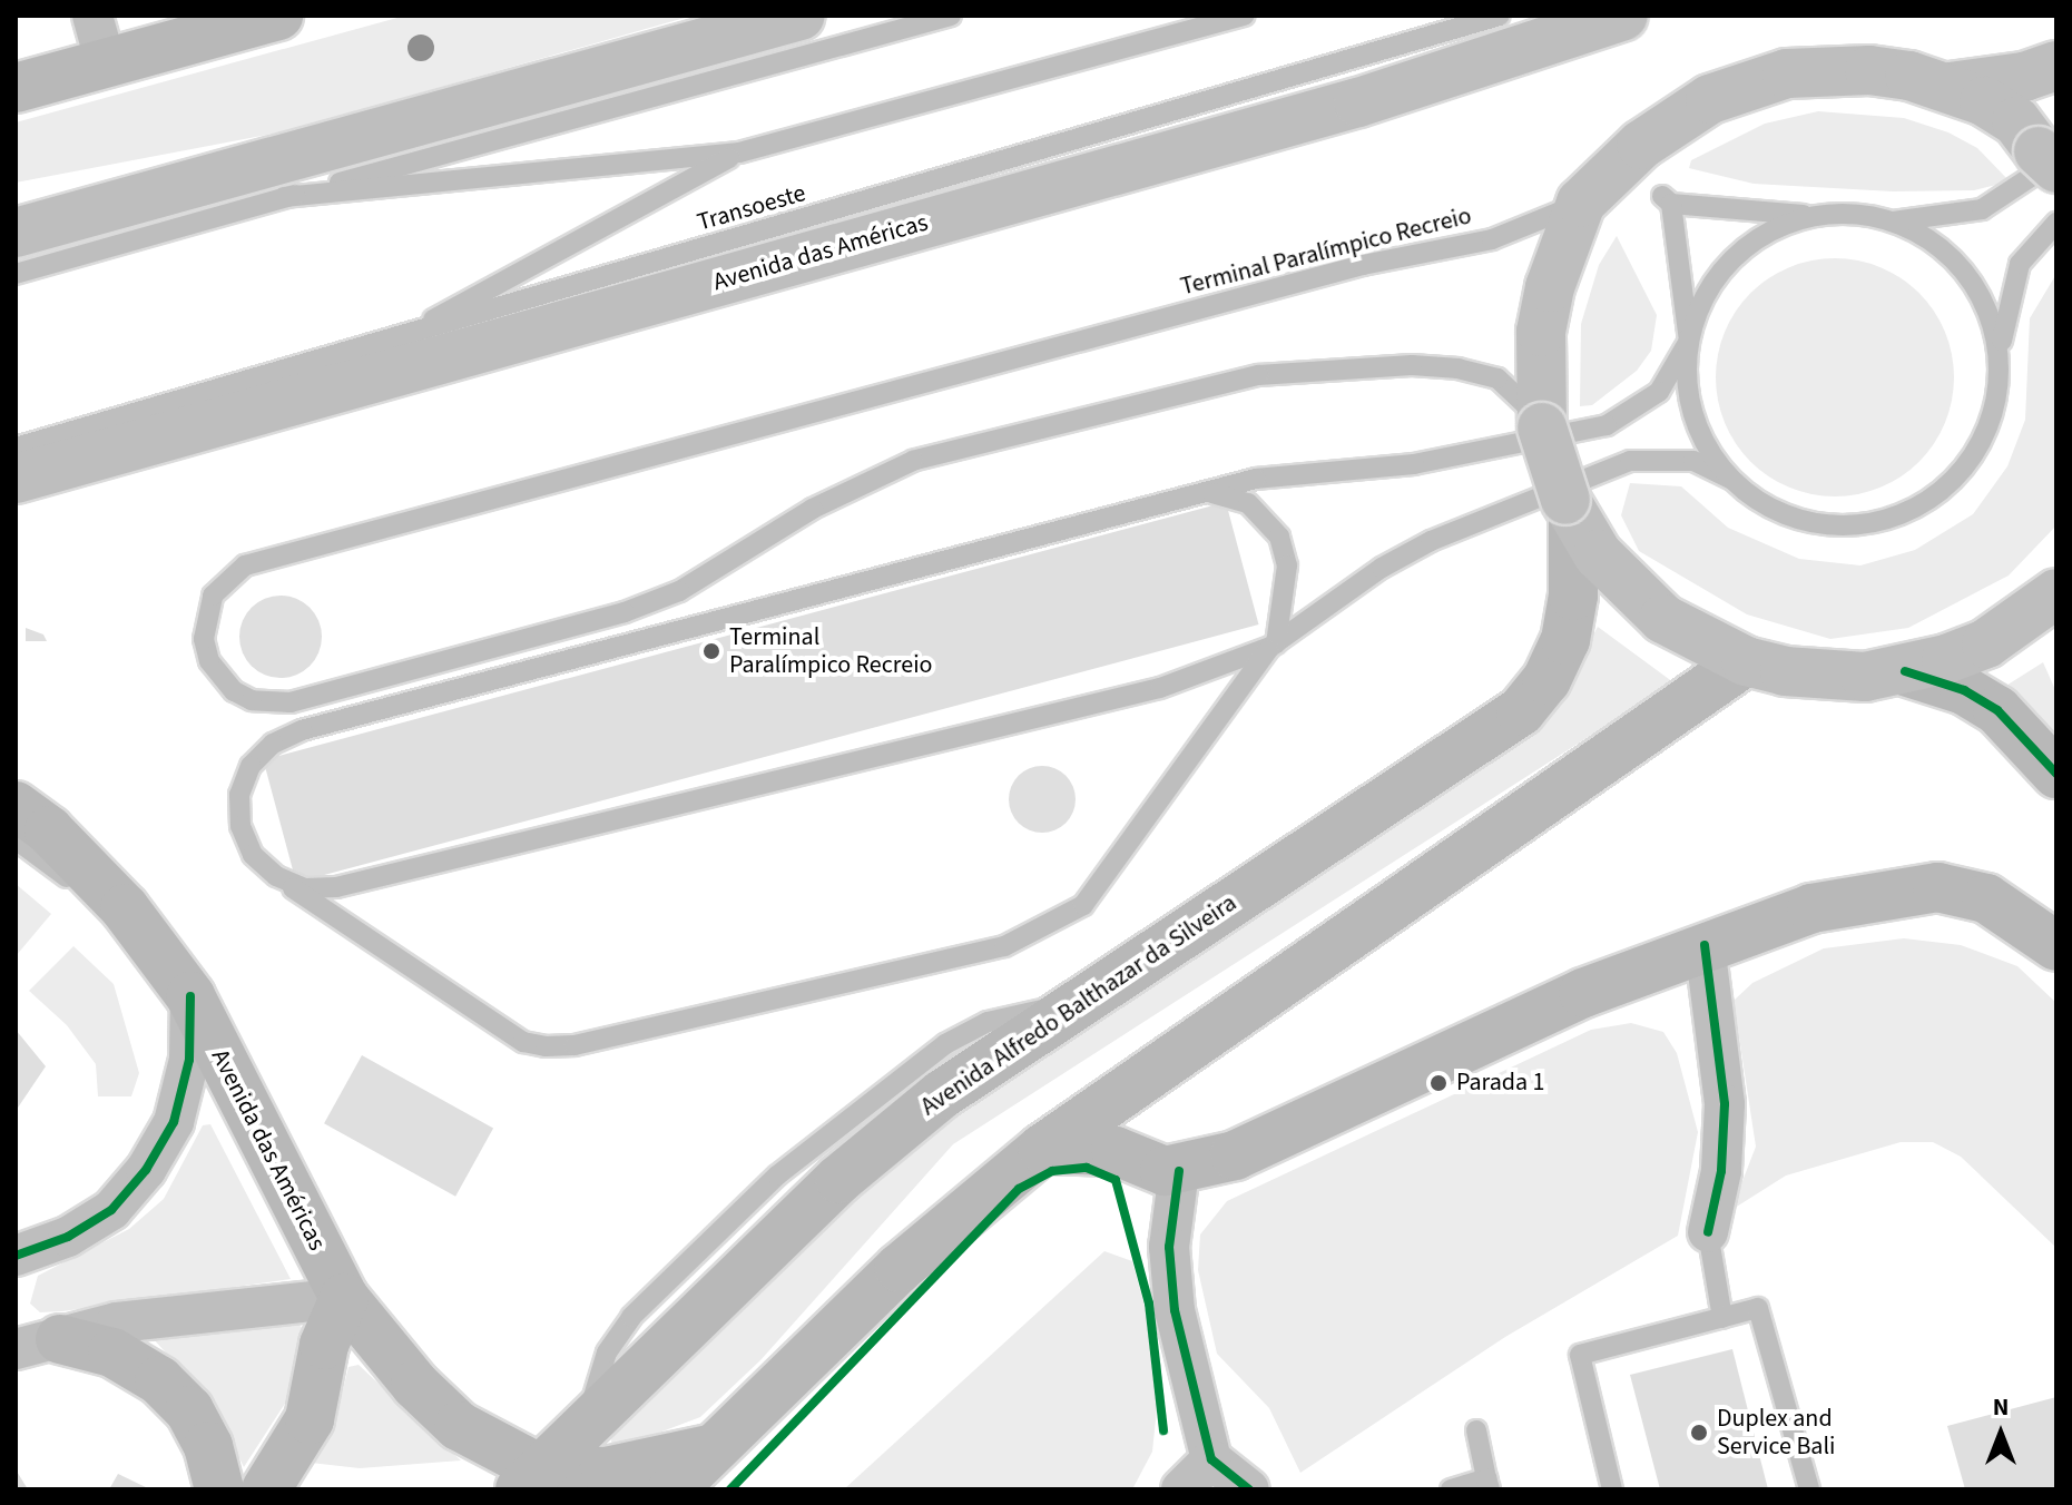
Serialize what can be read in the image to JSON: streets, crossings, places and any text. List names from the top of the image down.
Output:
{
  "streets": {
    "highway": ["Avenida das Américas"],
    "main road": ["Avenida Alfredo Balthazar da Silveira"],
    "lane": ["Transoeste", "Terminal Paralímpico Recreio"]
  },
  "crossings": [
    ["Avenida das Américas", "Avenida Alfredo Balthazar da Silveira"]
  ],
  "places": ["Terminal Paralímpico Recreio", "Parada 1", "Duplex and Service Bali"],
  "north": "top"
}
